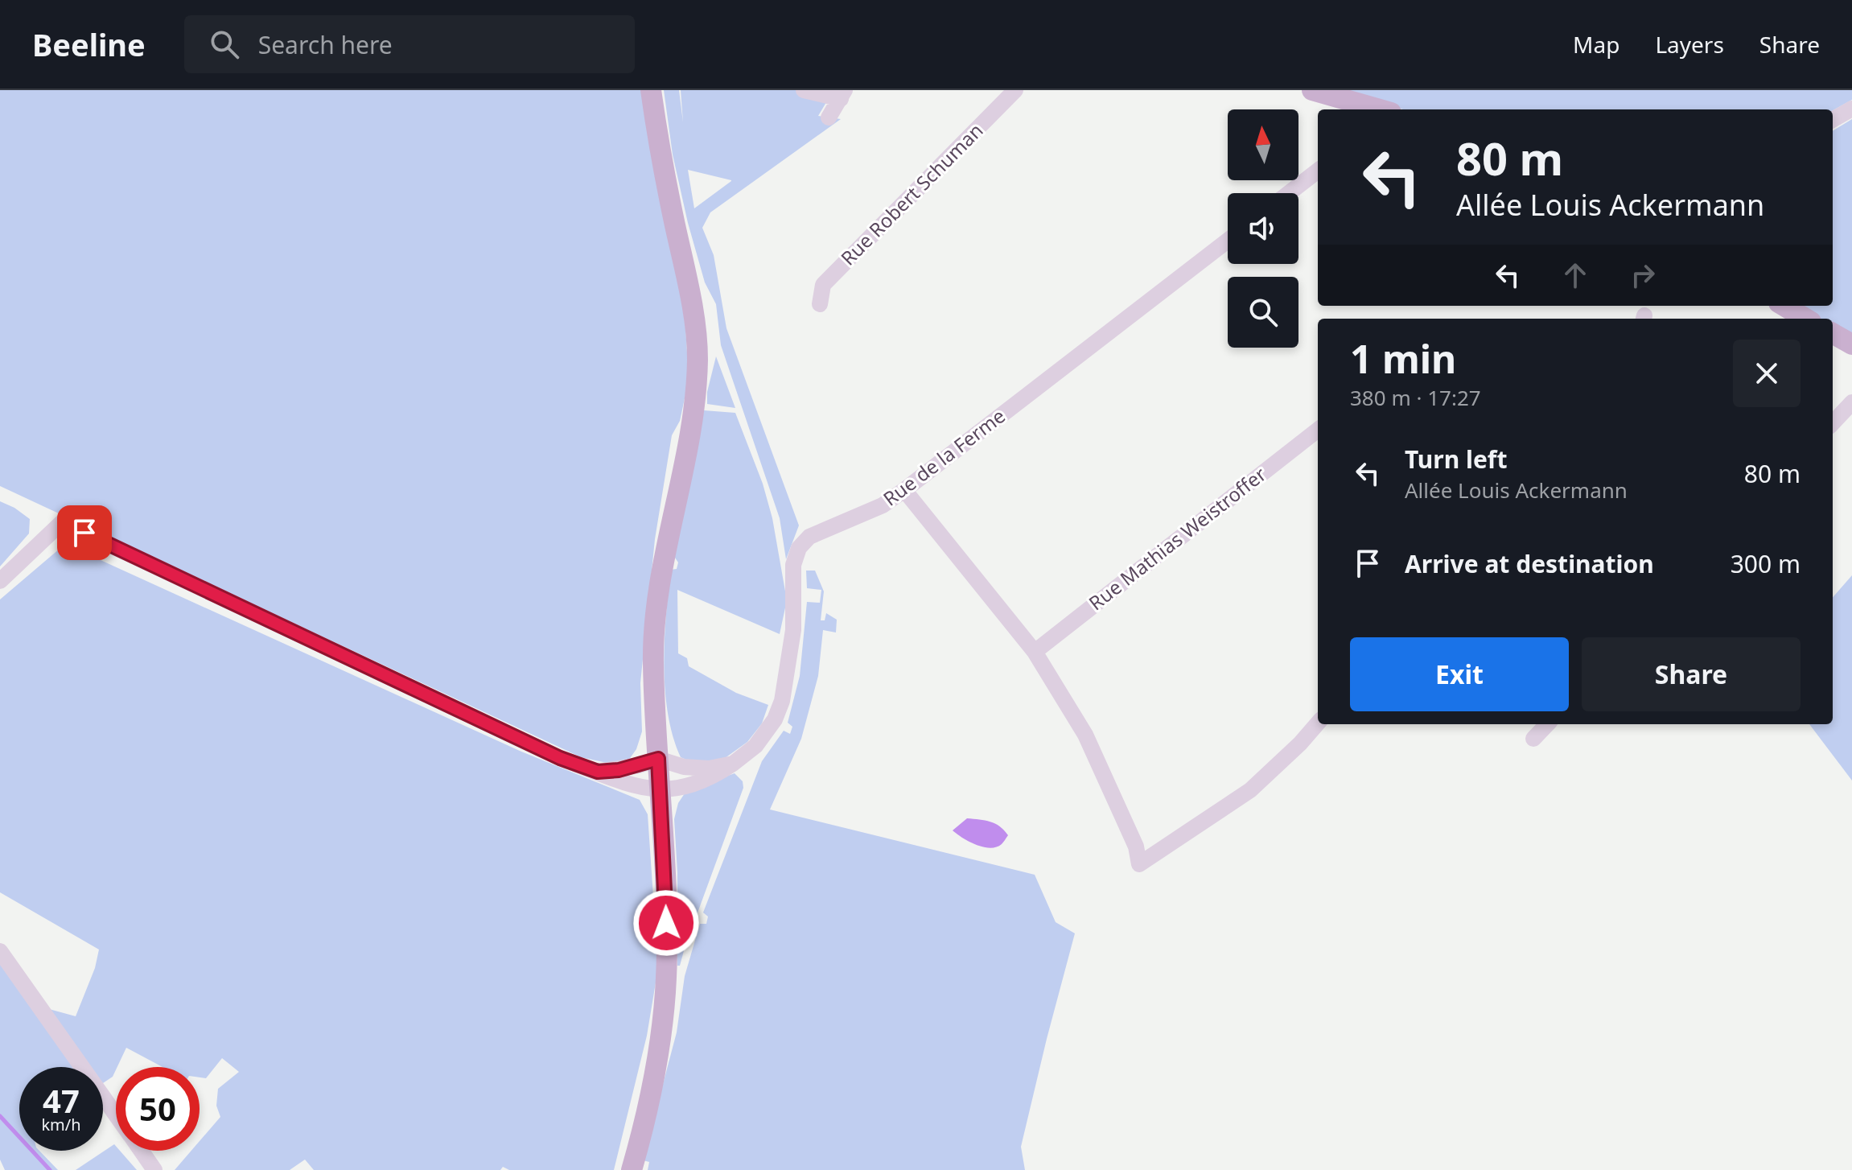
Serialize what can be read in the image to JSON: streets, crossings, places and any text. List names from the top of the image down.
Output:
{
  "streets": {
    "street": ["Rue Robert Schuman", "Rue de la Ferme", "Rue Mathias Weistroffer"]
  },
  "north": "top",
  "page": {
    "header": "Beeline",
    "search": "Search here",
    "nav": ["Map", "Layers", "Share"],
    "turn": ["80 m", "Allée Louis Ackermann"],
    "heading": ["1 min", "380 m · 17:27"],
    "list": [
      {
        "name": "Turn left",
        "note": "Allée Louis Ackermann",
        "value": "80 m"
      },
      {
        "name": "Arrive at destination",
        "value": "300 m"
      }
    ],
    "buttons": ["Exit", "Share"],
    "speed": "47 km/h",
    "limit": "50"
  }
}
